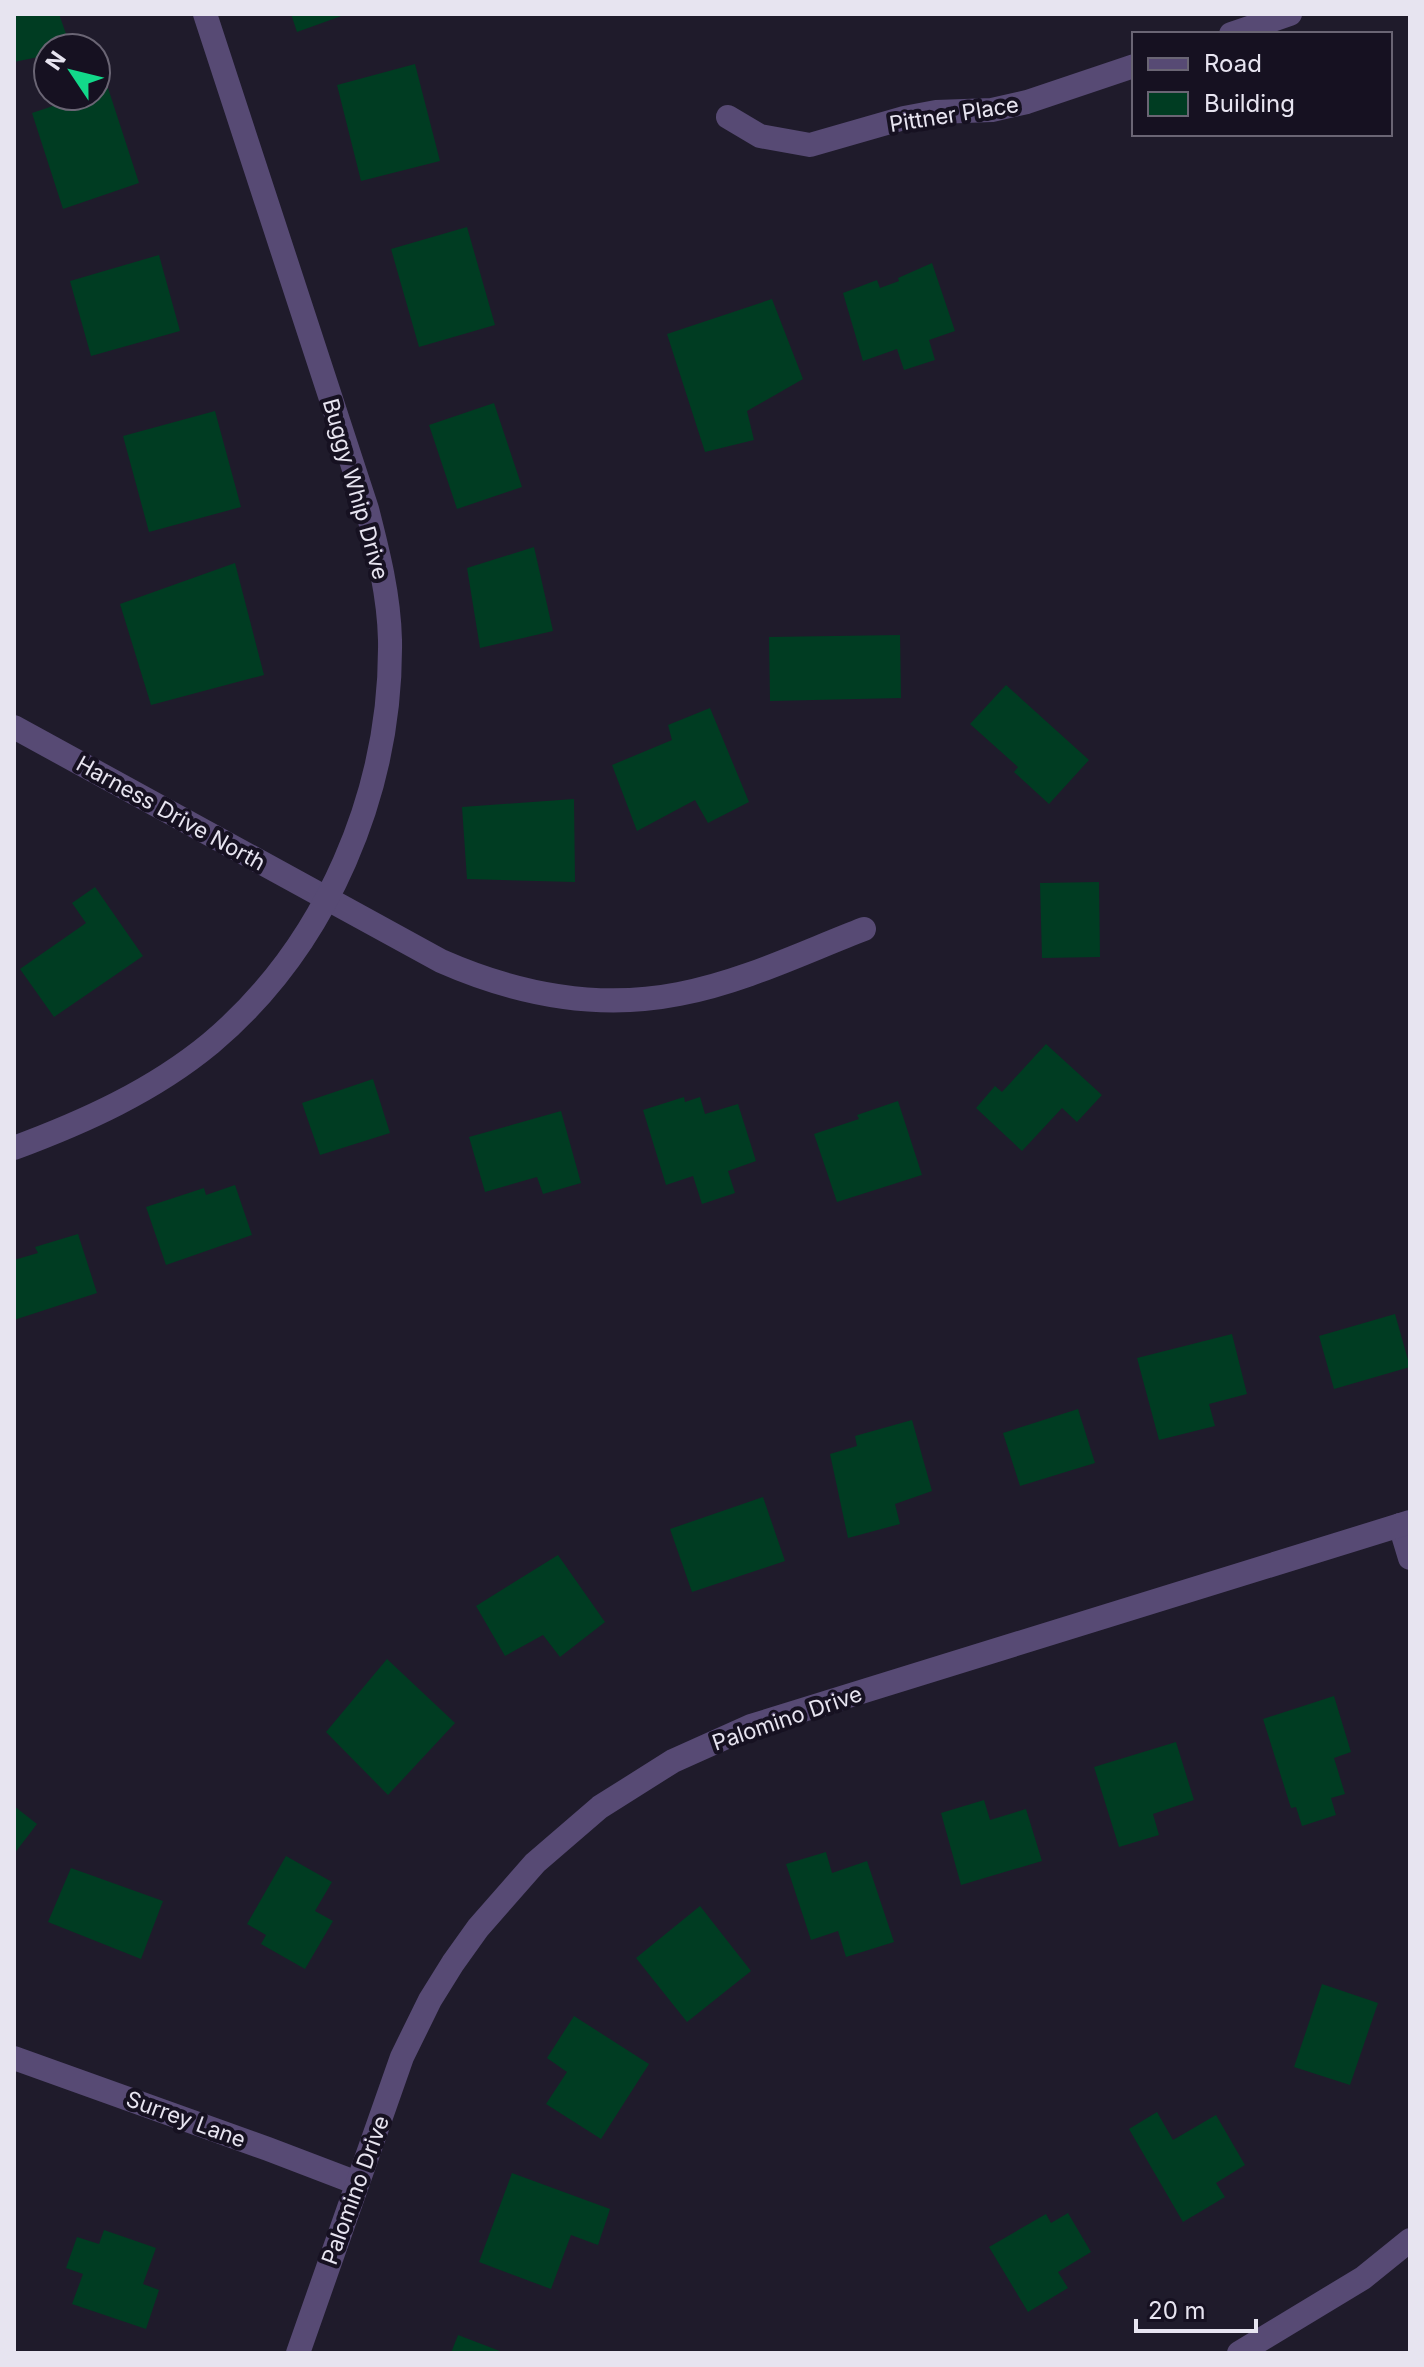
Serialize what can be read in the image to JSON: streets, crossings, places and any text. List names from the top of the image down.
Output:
{
  "streets": {
    "street": [
      "Pittner Place",
      "Buggy Whip Drive",
      "Harness Drive North",
      "Palomino Drive",
      "Surrey Lane"
    ]
  },
  "crossings": [
    ["Buggy Whip Drive", "Harness Drive North"],
    ["Palomino Drive", "Surrey Lane"]
  ],
  "legend": ["Road", "Building"],
  "scale_bar": "20 m",
  "north": "top left"
}
